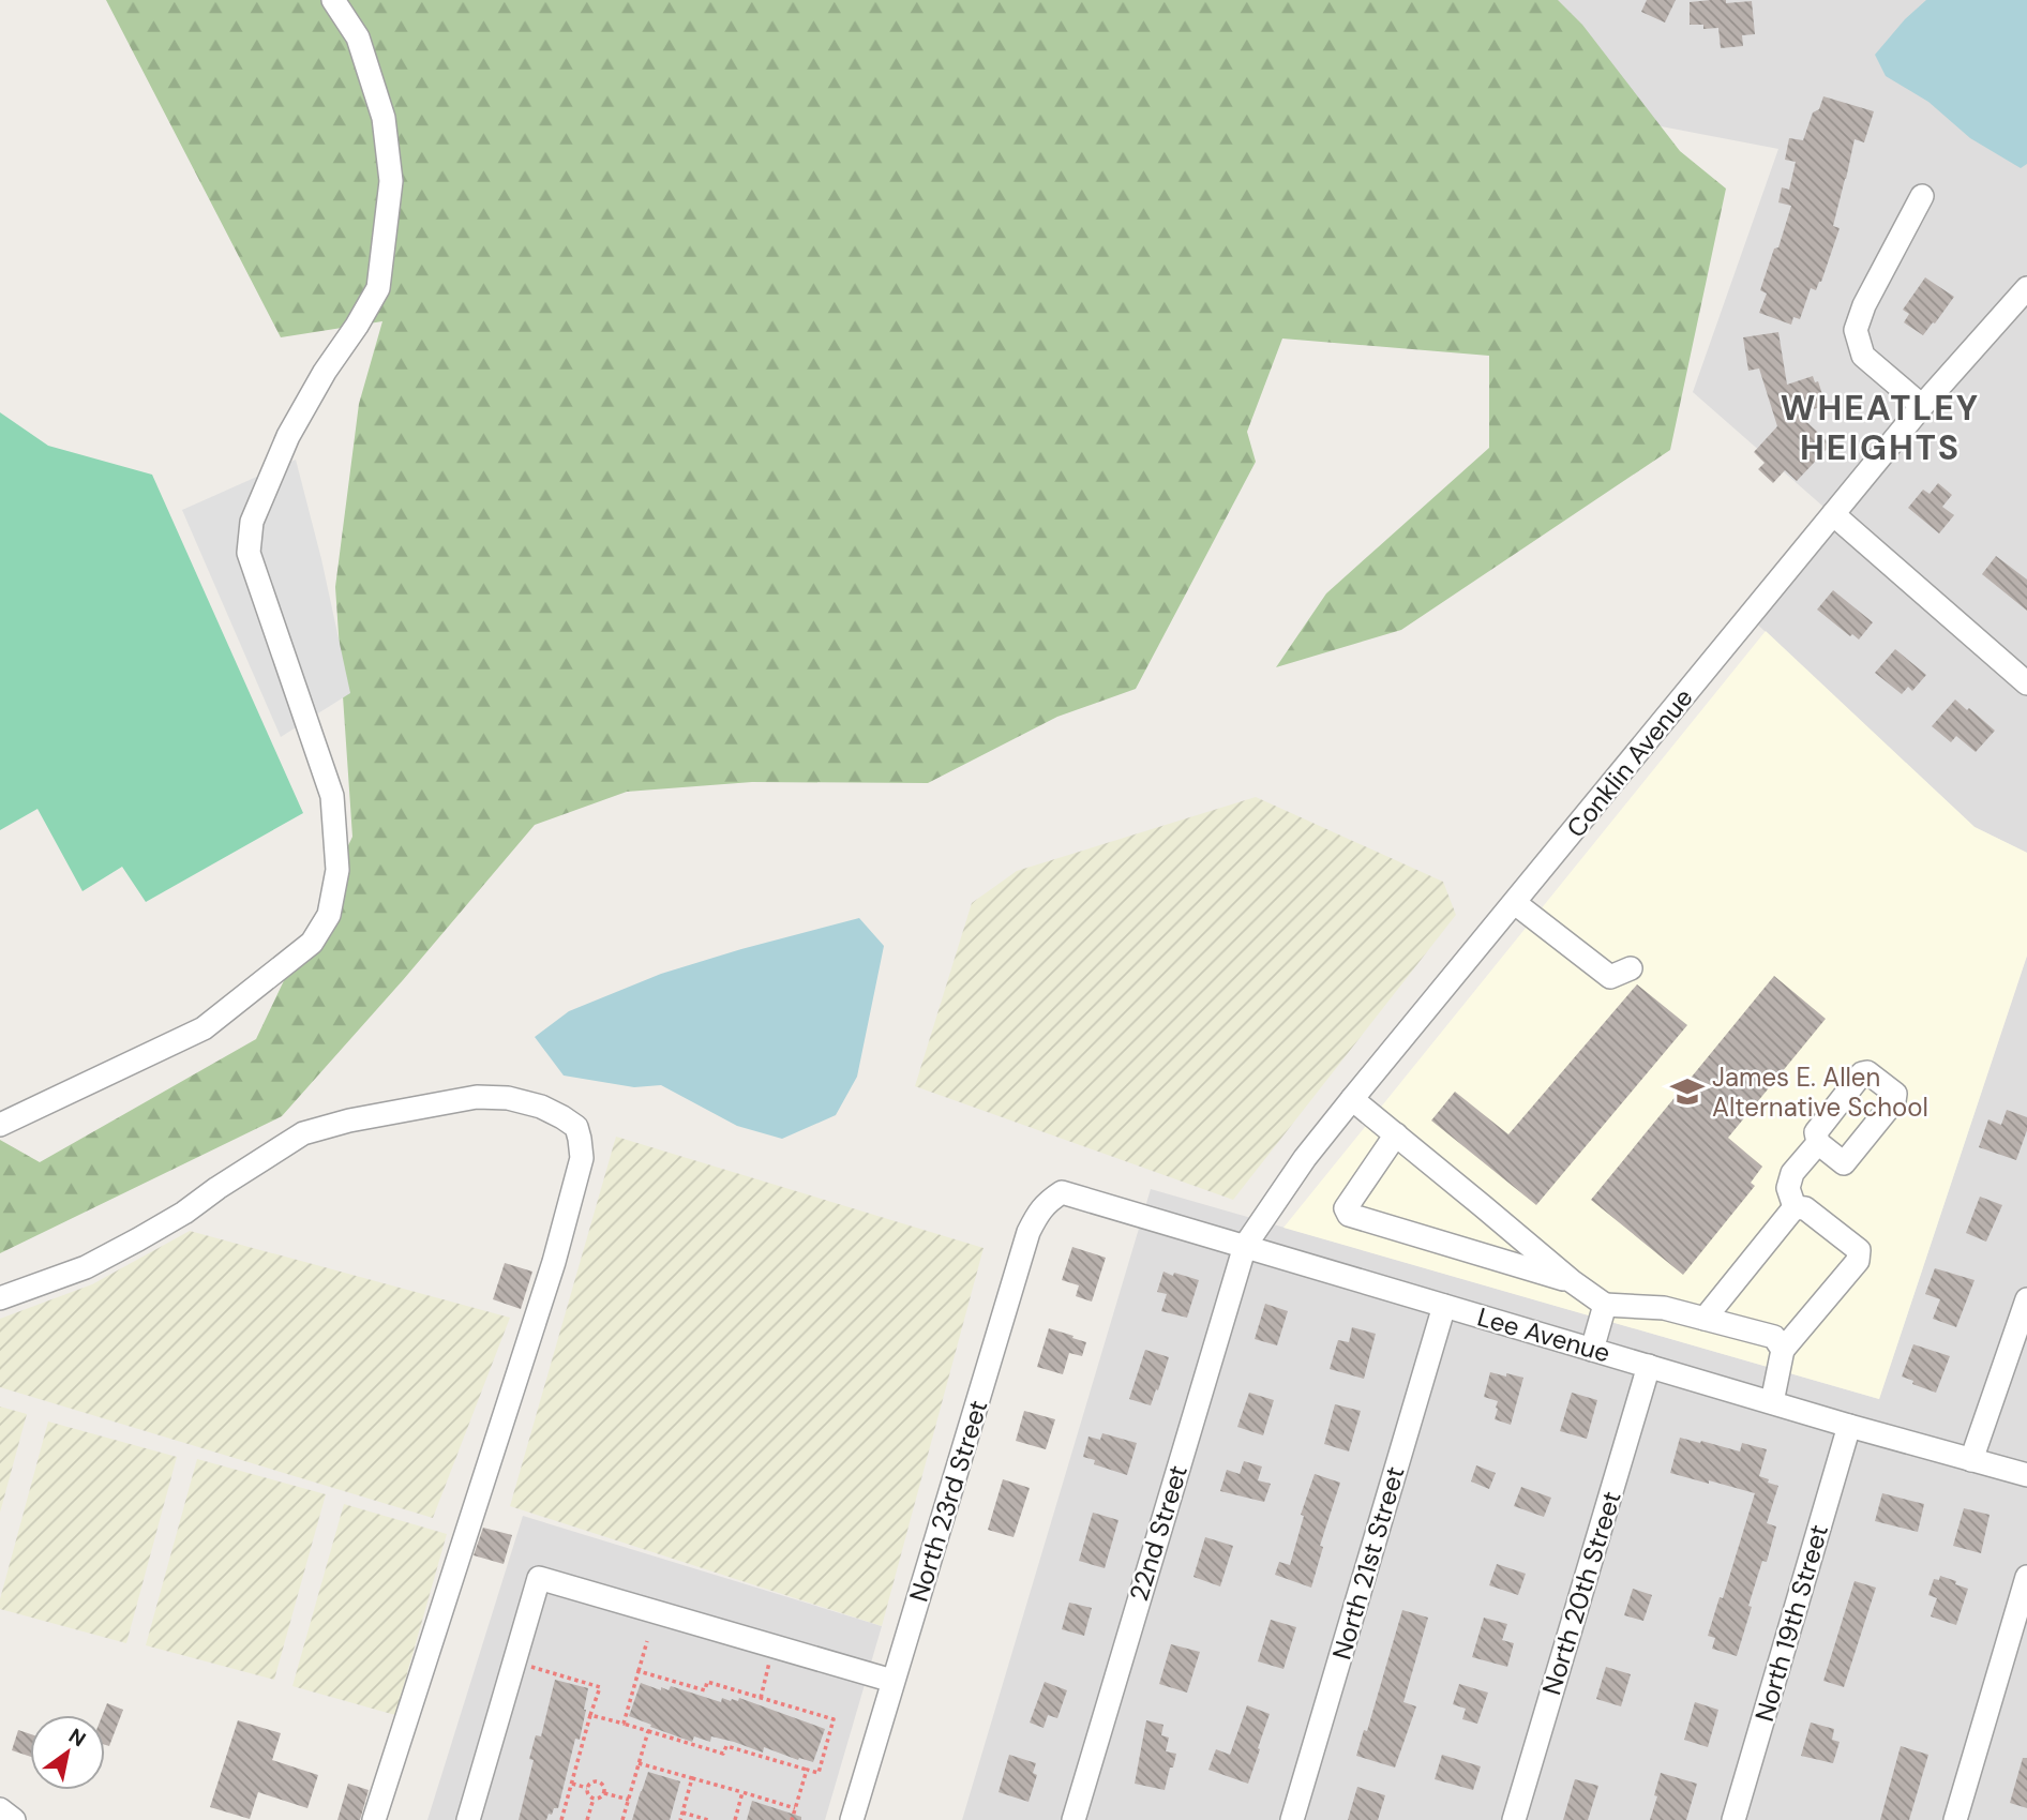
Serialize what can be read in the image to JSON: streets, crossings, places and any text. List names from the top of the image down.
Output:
{
  "streets": {
    "street": [
      "Conklin Avenue",
      "Lee Avenue",
      "North 23rd Street",
      "22nd Street",
      "North 21st Street",
      "North 20th Street",
      "North 19th Street"
    ]
  },
  "crossings": [
    ["Conklin Avenue", "Lee Avenue"],
    ["Conklin Avenue", "22nd Street"],
    ["Lee Avenue", "North 23rd Street"],
    ["Lee Avenue", "22nd Street"],
    ["Lee Avenue", "North 21st Street"],
    ["Lee Avenue", "North 20th Street"],
    ["Lee Avenue", "North 19th Street"]
  ],
  "districts": ["WHEATLEY HEIGHTS"],
  "places": {
    "school or university": ["James E. Allen Alternative School"]
  },
  "north": "top right"
}
